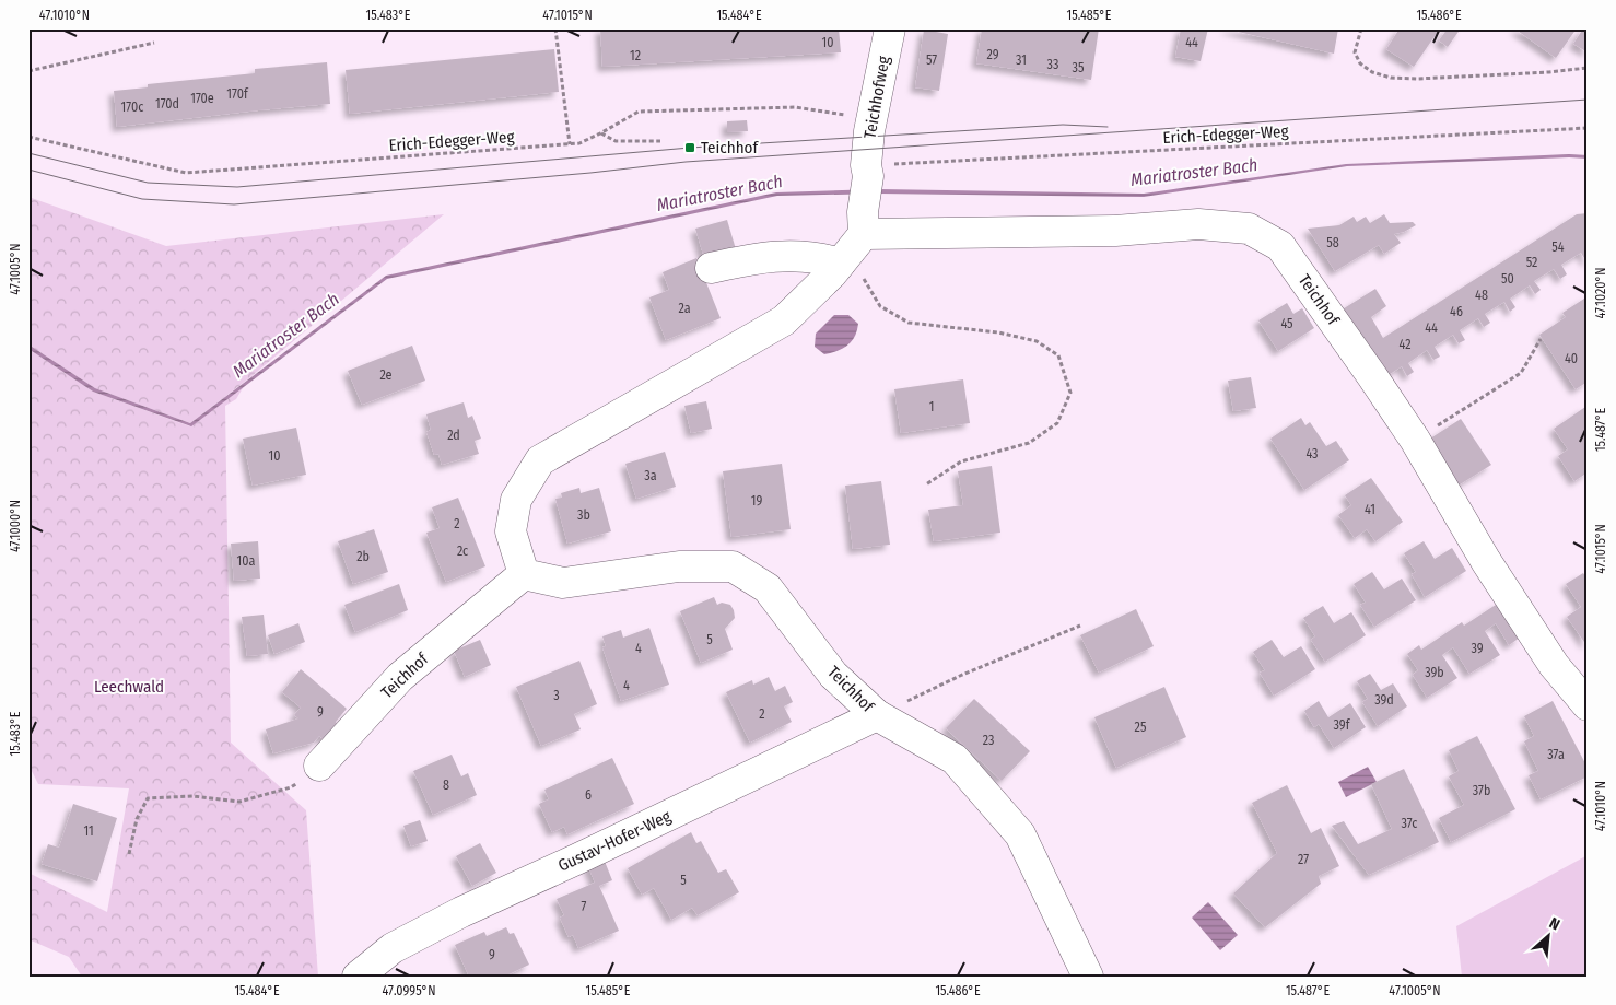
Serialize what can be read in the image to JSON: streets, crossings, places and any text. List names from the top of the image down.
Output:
{
  "streets": {
    "street": ["Teichhofweg", "Teichhof", "Gustav-Hofer-Weg"],
    "path": ["Erich-Edegger-Weg"]
  },
  "crossings": [
    ["Teichhofweg", "Erich-Edegger-Weg"],
    ["Teichhof", "Gustav-Hofer-Weg"]
  ],
  "water": ["Mariatroster Bach"],
  "parks": ["Leechwald"],
  "places": {
    "transit": ["Teichhof"]
  },
  "house_numbers": [
    "10",
    "44",
    "29",
    "12",
    "57",
    "31",
    "33",
    "35",
    "170f",
    "170e",
    "170d",
    "170c",
    "58",
    "54",
    "52",
    "50",
    "48",
    "2a",
    "46",
    "45",
    "44",
    "42",
    "40",
    "2e",
    "1",
    "2d",
    "43",
    "10",
    "3a",
    "19",
    "41",
    "3b",
    "2",
    "2c",
    "2b",
    "10a",
    "5",
    "4",
    "39",
    "39b",
    "4",
    "3",
    "39d",
    "9",
    "2",
    "39f",
    "25",
    "23",
    "37a",
    "8",
    "37b",
    "6",
    "37c",
    "11",
    "27",
    "5",
    "7",
    "9"
  ],
  "north": "top right",
  "coordinates": [
    "47.1010°N",
    "15.483°E",
    "47.1015°N",
    "15.484°E",
    "15.485°E",
    "15.486°E",
    "47.1005°N",
    "47.1020°N",
    "15.487°E",
    "47.1000°N",
    "47.0995°N"
  ]
}
